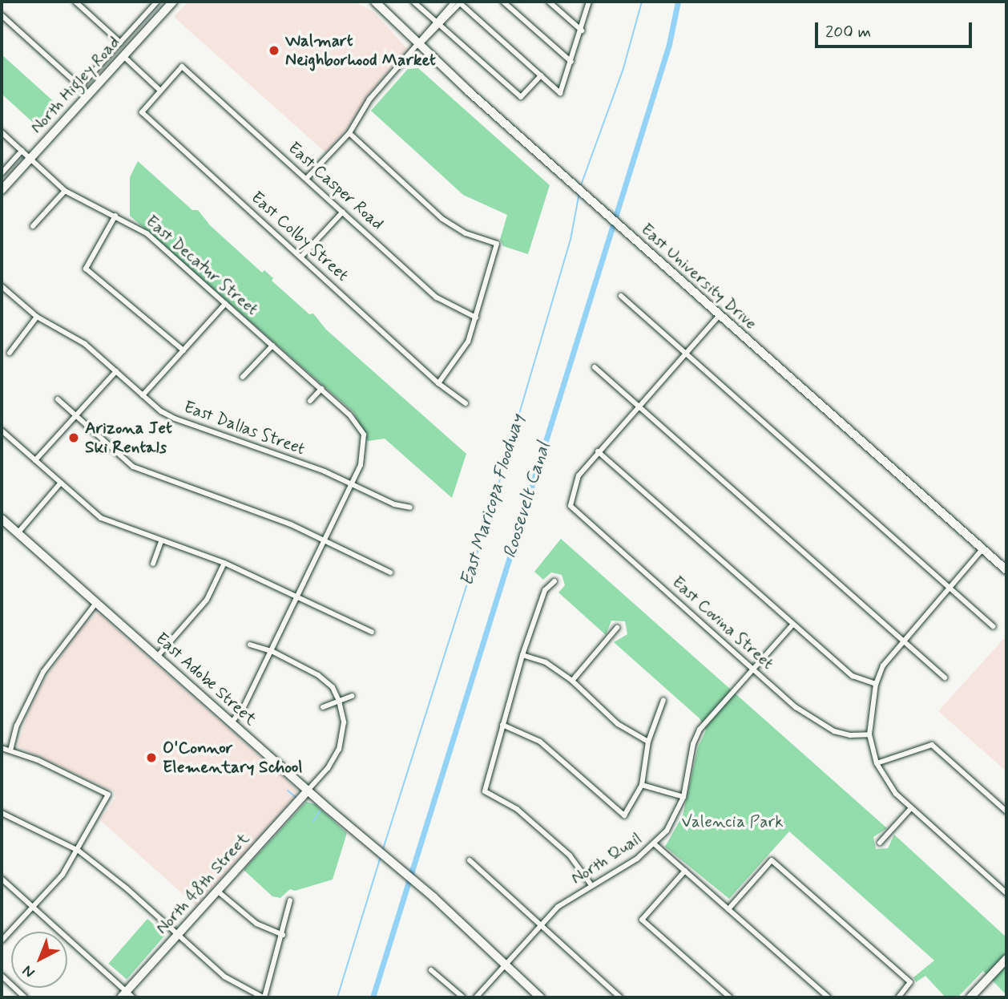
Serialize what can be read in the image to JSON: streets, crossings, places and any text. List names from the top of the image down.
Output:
{
  "streets": {
    "main road": [
      "North Higley Road",
      "East University Drive",
      "East Adobe Street",
      "North 48th Street"
    ],
    "street": [
      "East Casper Road",
      "East Colby Street",
      "East Decatur Street",
      "East Dallas Street",
      "East Covina Street",
      "North Quail"
    ]
  },
  "crossings": [
    ["North Higley Road", "East Decatur Street"],
    ["East Casper Road", "East Colby Street"],
    ["East Decatur Street", "East Dallas Street"],
    ["East Covina Street", "North Quail"],
    ["East Adobe Street", "North Quail"],
    ["East Adobe Street", "North 48th Street"]
  ],
  "water": ["East Maricopa Floodway", "Roosevelt Canal"],
  "parks": ["Valencia Park"],
  "places": ["Walmart Neighborhood Market", "Arizona Jet Ski Rentals", "O'Connor Elementary School"],
  "scale_bar": "200 m",
  "north": "bottom left"
}
